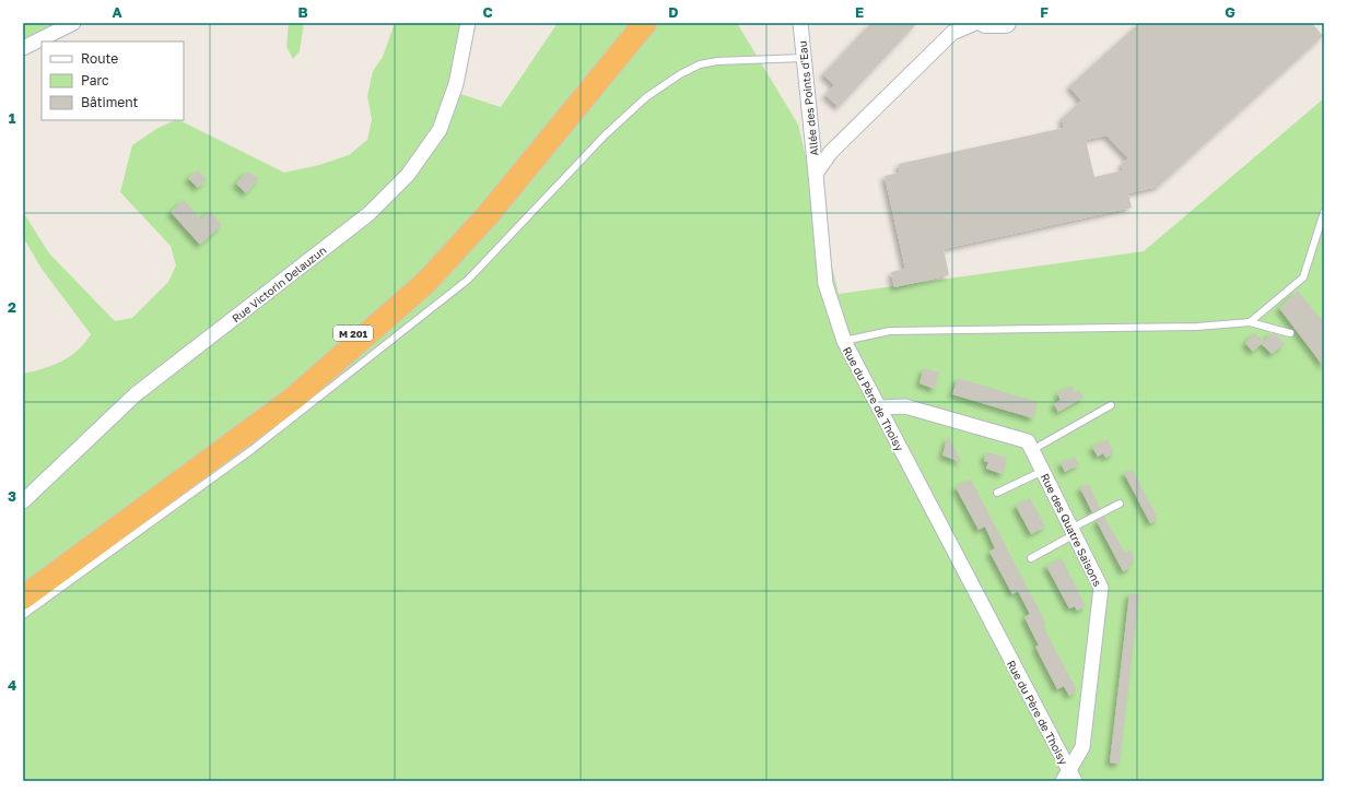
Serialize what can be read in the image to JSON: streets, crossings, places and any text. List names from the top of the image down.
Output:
{
  "streets": {
    "highway": ["M 201"],
    "street": [
      "Allée des Points d'Eau",
      "Rue Victorin Delauzun",
      "Rue du Père de Thoisy",
      "Rue des Quatre Saisons"
    ]
  },
  "crossings": [
    ["Allée des Points d'Eau", "Rue du Père de Thoisy"],
    ["Rue du Père de Thoisy", "Rue des Quatre Saisons"]
  ],
  "legend": ["Route", "Parc", "Bâtiment"],
  "grid": {
    "columns": [
      "A",
      "B",
      "C",
      "D",
      "E",
      "F",
      "G"
    ],
    "rows": [
      "1",
      "2",
      "3",
      "4"
    ]
  }
}
